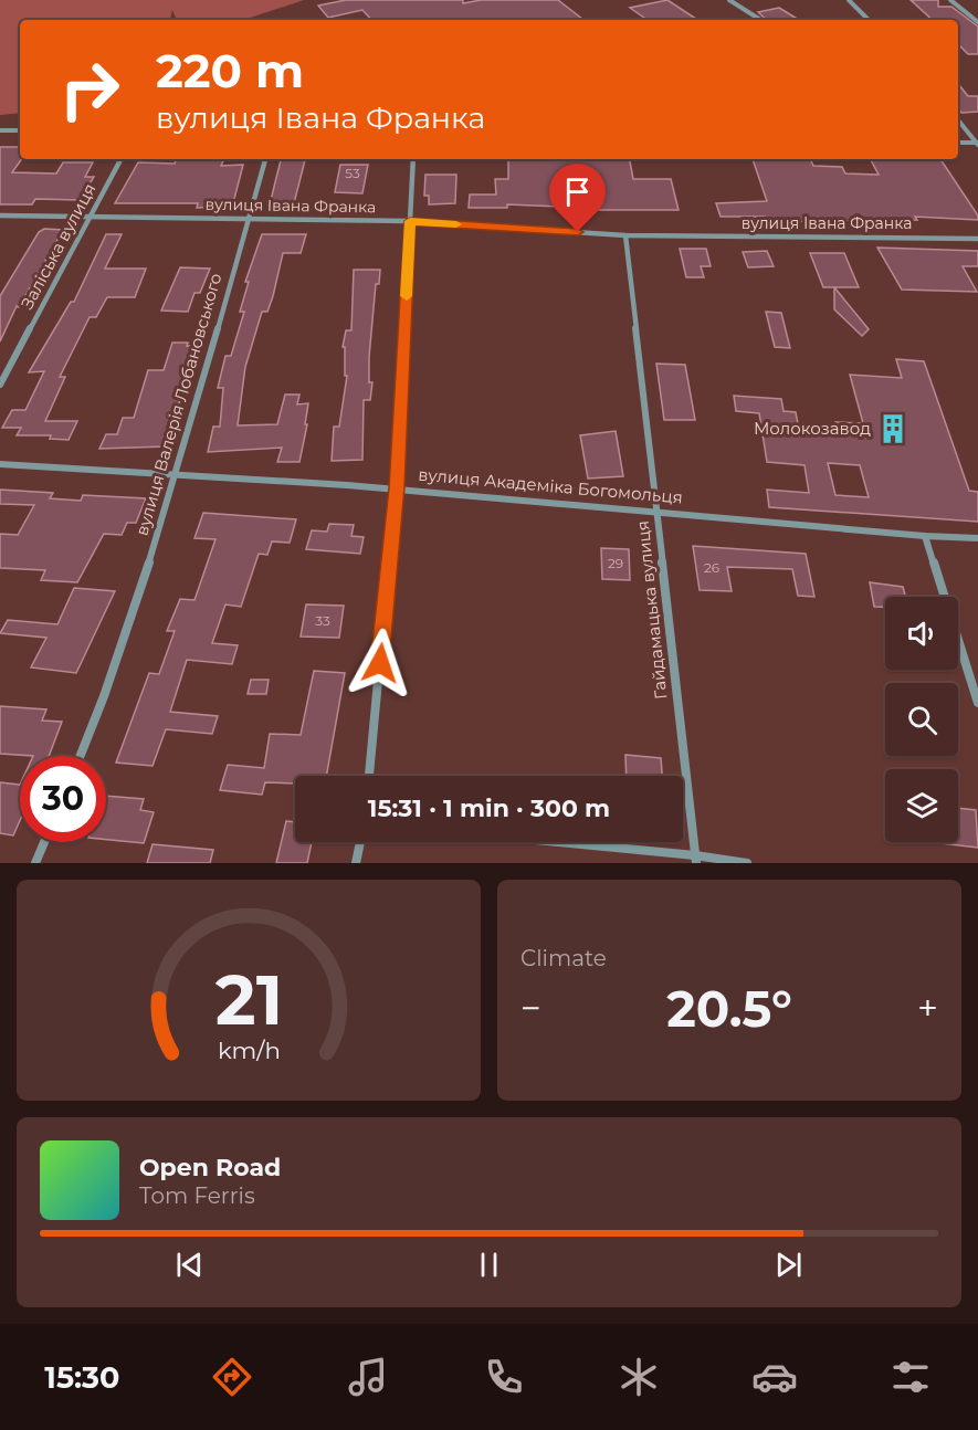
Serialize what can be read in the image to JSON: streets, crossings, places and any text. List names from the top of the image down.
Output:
{
  "streets": {
    "street": [
      "вулиця Івана Франка",
      "Заліська вулиця",
      "вулиця Валерія Лобановського",
      "вулиця Академіка Богомольця",
      "Гайдамацька вулиця"
    ]
  },
  "crossings": [
    ["вулиця Івана Франка", "Заліська вулиця"],
    ["вулиця Івана Франка", "вулиця Валерія Лобановського"],
    ["вулиця Івана Франка", "Гайдамацька вулиця"],
    ["вулиця Валерія Лобановського", "вулиця Академіка Богомольця"],
    ["вулиця Академіка Богомольця", "Гайдамацька вулиця"]
  ],
  "places": {
    "building": ["Молокозавод"]
  },
  "house_numbers": [
    "53",
    "29",
    "26",
    "33"
  ],
  "page": {
    "turn": ["220 m", "вулиця Івана Франка"],
    "limit": "30",
    "trip": "15:31 · 1 min · 300 m",
    "tile": "Climate",
    "heat": ["−", "20.5°", "+"],
    "song": ["Open Road", "Tom Ferris"],
    "tabs": "15:30",
    "gauge": ["21", "km/h"]
  }
}
